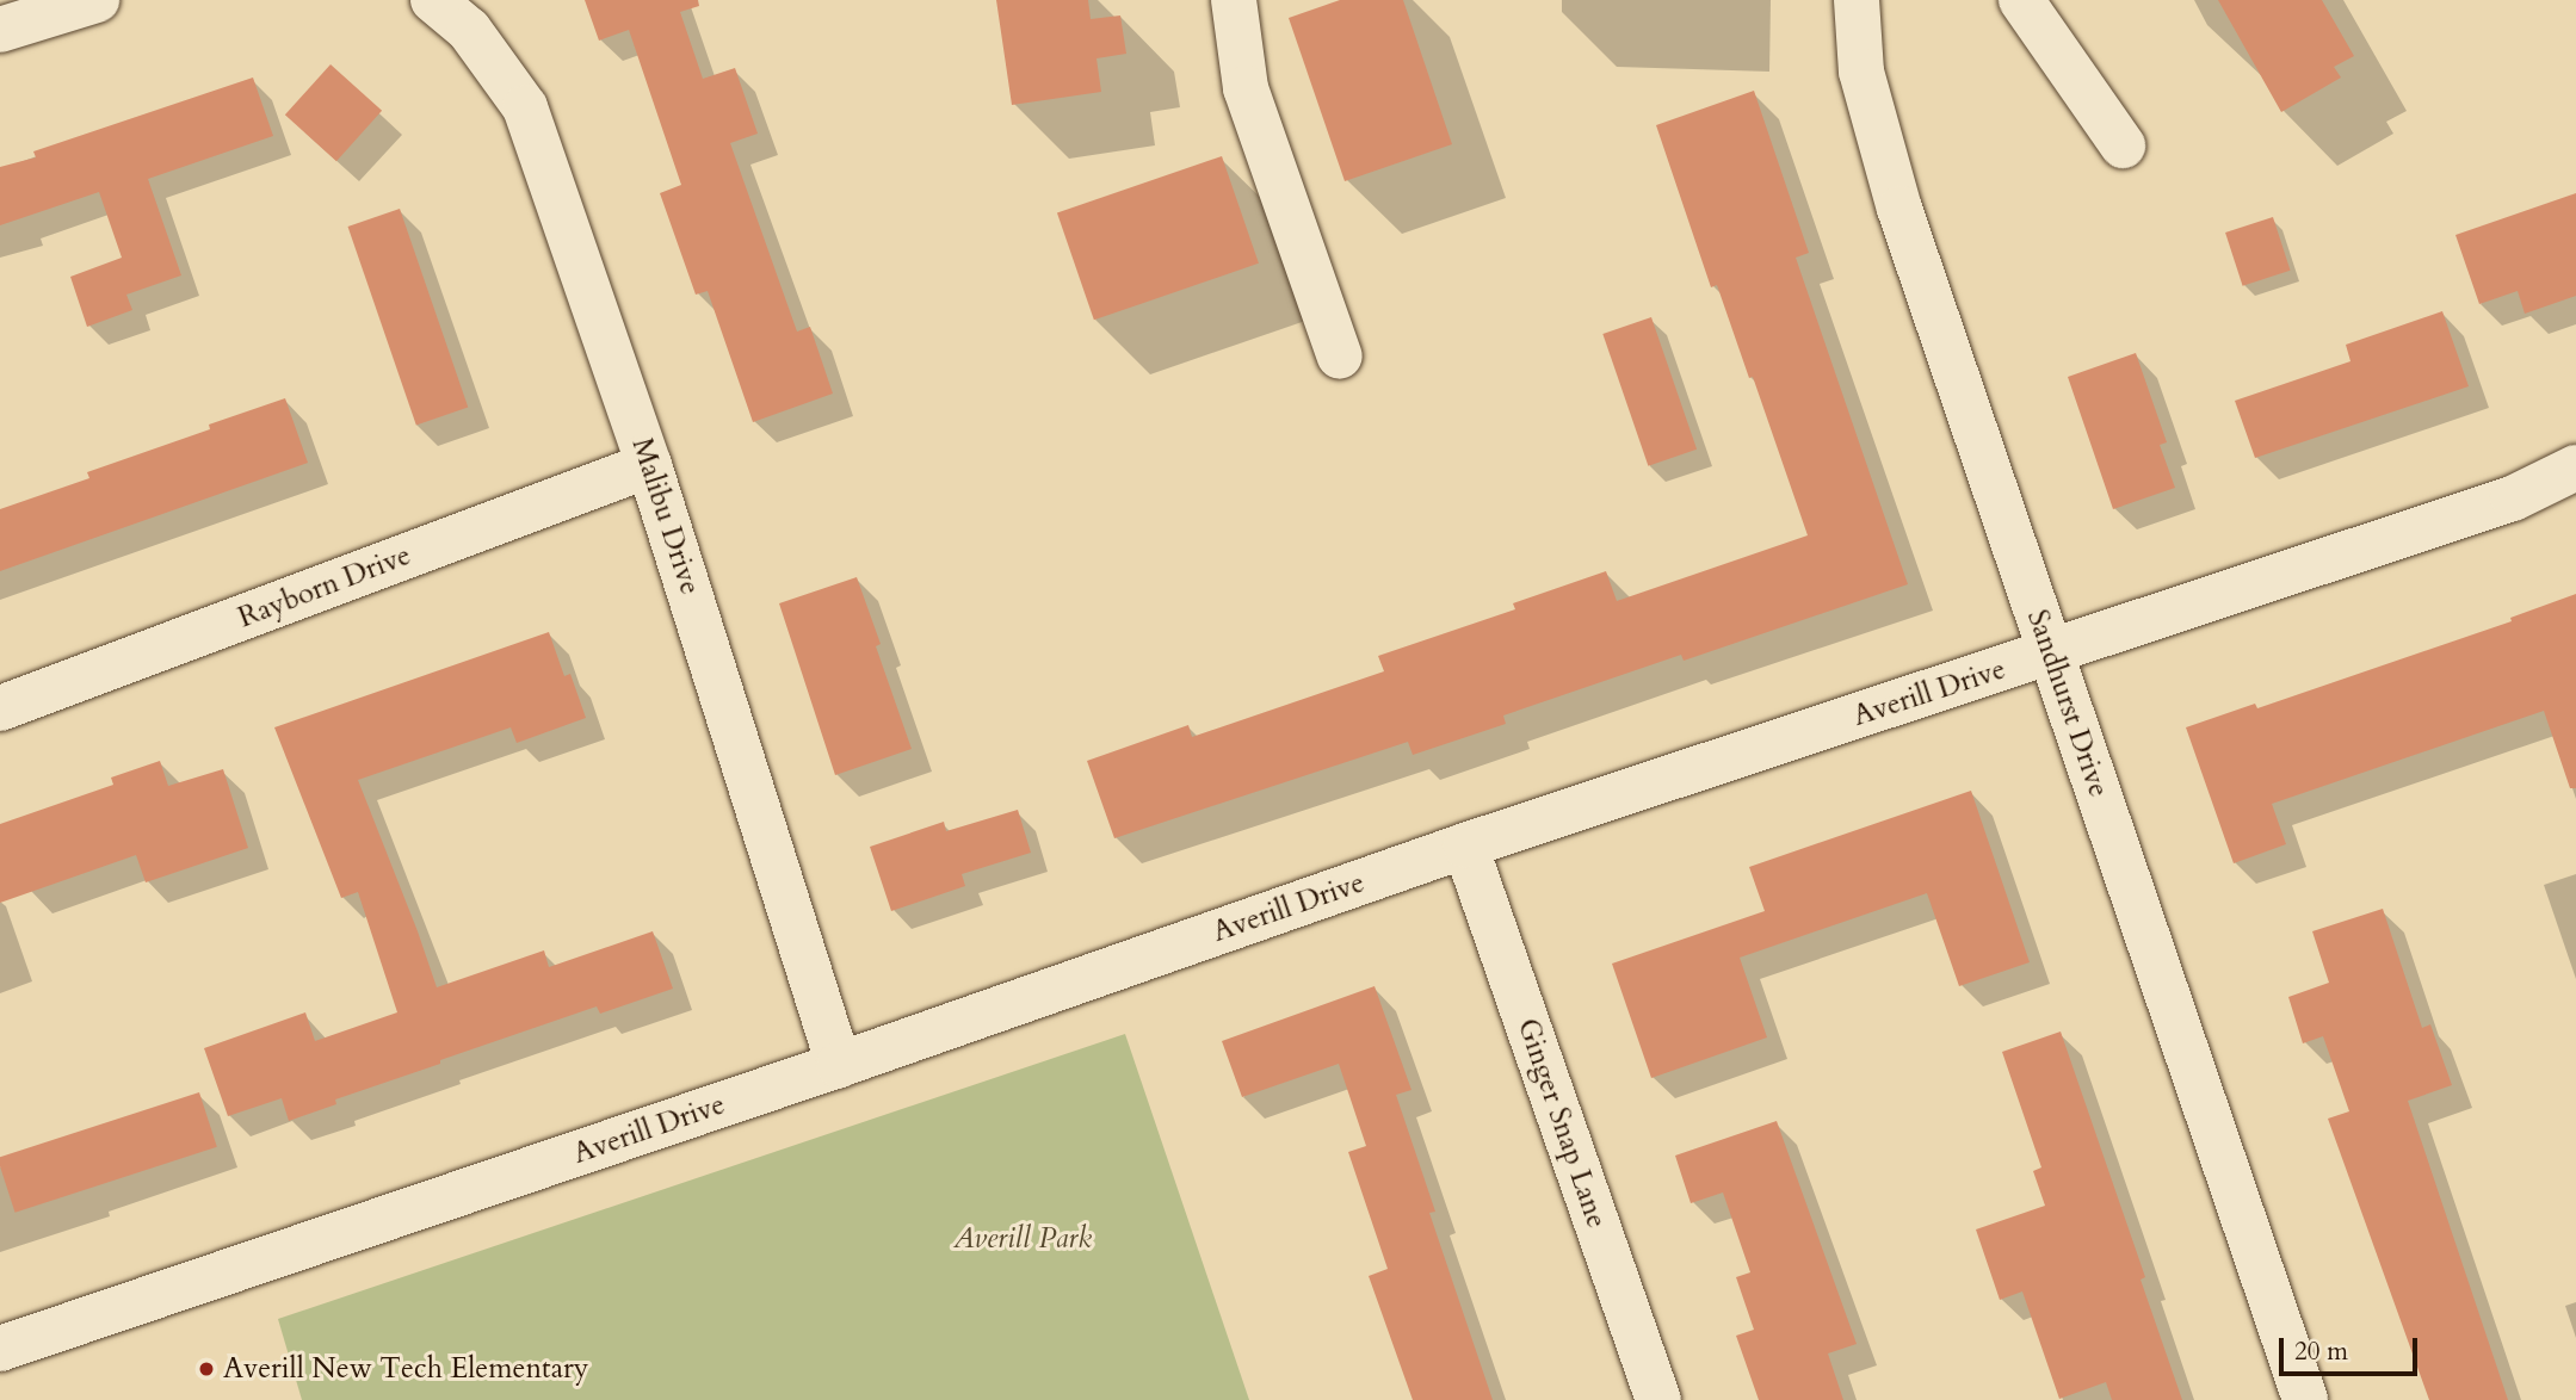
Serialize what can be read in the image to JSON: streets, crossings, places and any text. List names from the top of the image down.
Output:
{
  "streets": {
    "street": [
      "Malibu Drive",
      "Rayborn Drive",
      "Averill Drive",
      "Sandhurst Drive",
      "Ginger Snap Lane"
    ]
  },
  "crossings": [
    ["Malibu Drive", "Rayborn Drive"],
    ["Malibu Drive", "Averill Drive"],
    ["Averill Drive", "Sandhurst Drive"],
    ["Averill Drive", "Ginger Snap Lane"]
  ],
  "parks": ["Averill Park"],
  "places": ["Averill New Tech Elementary"],
  "scale_bar": "20 m"
}
